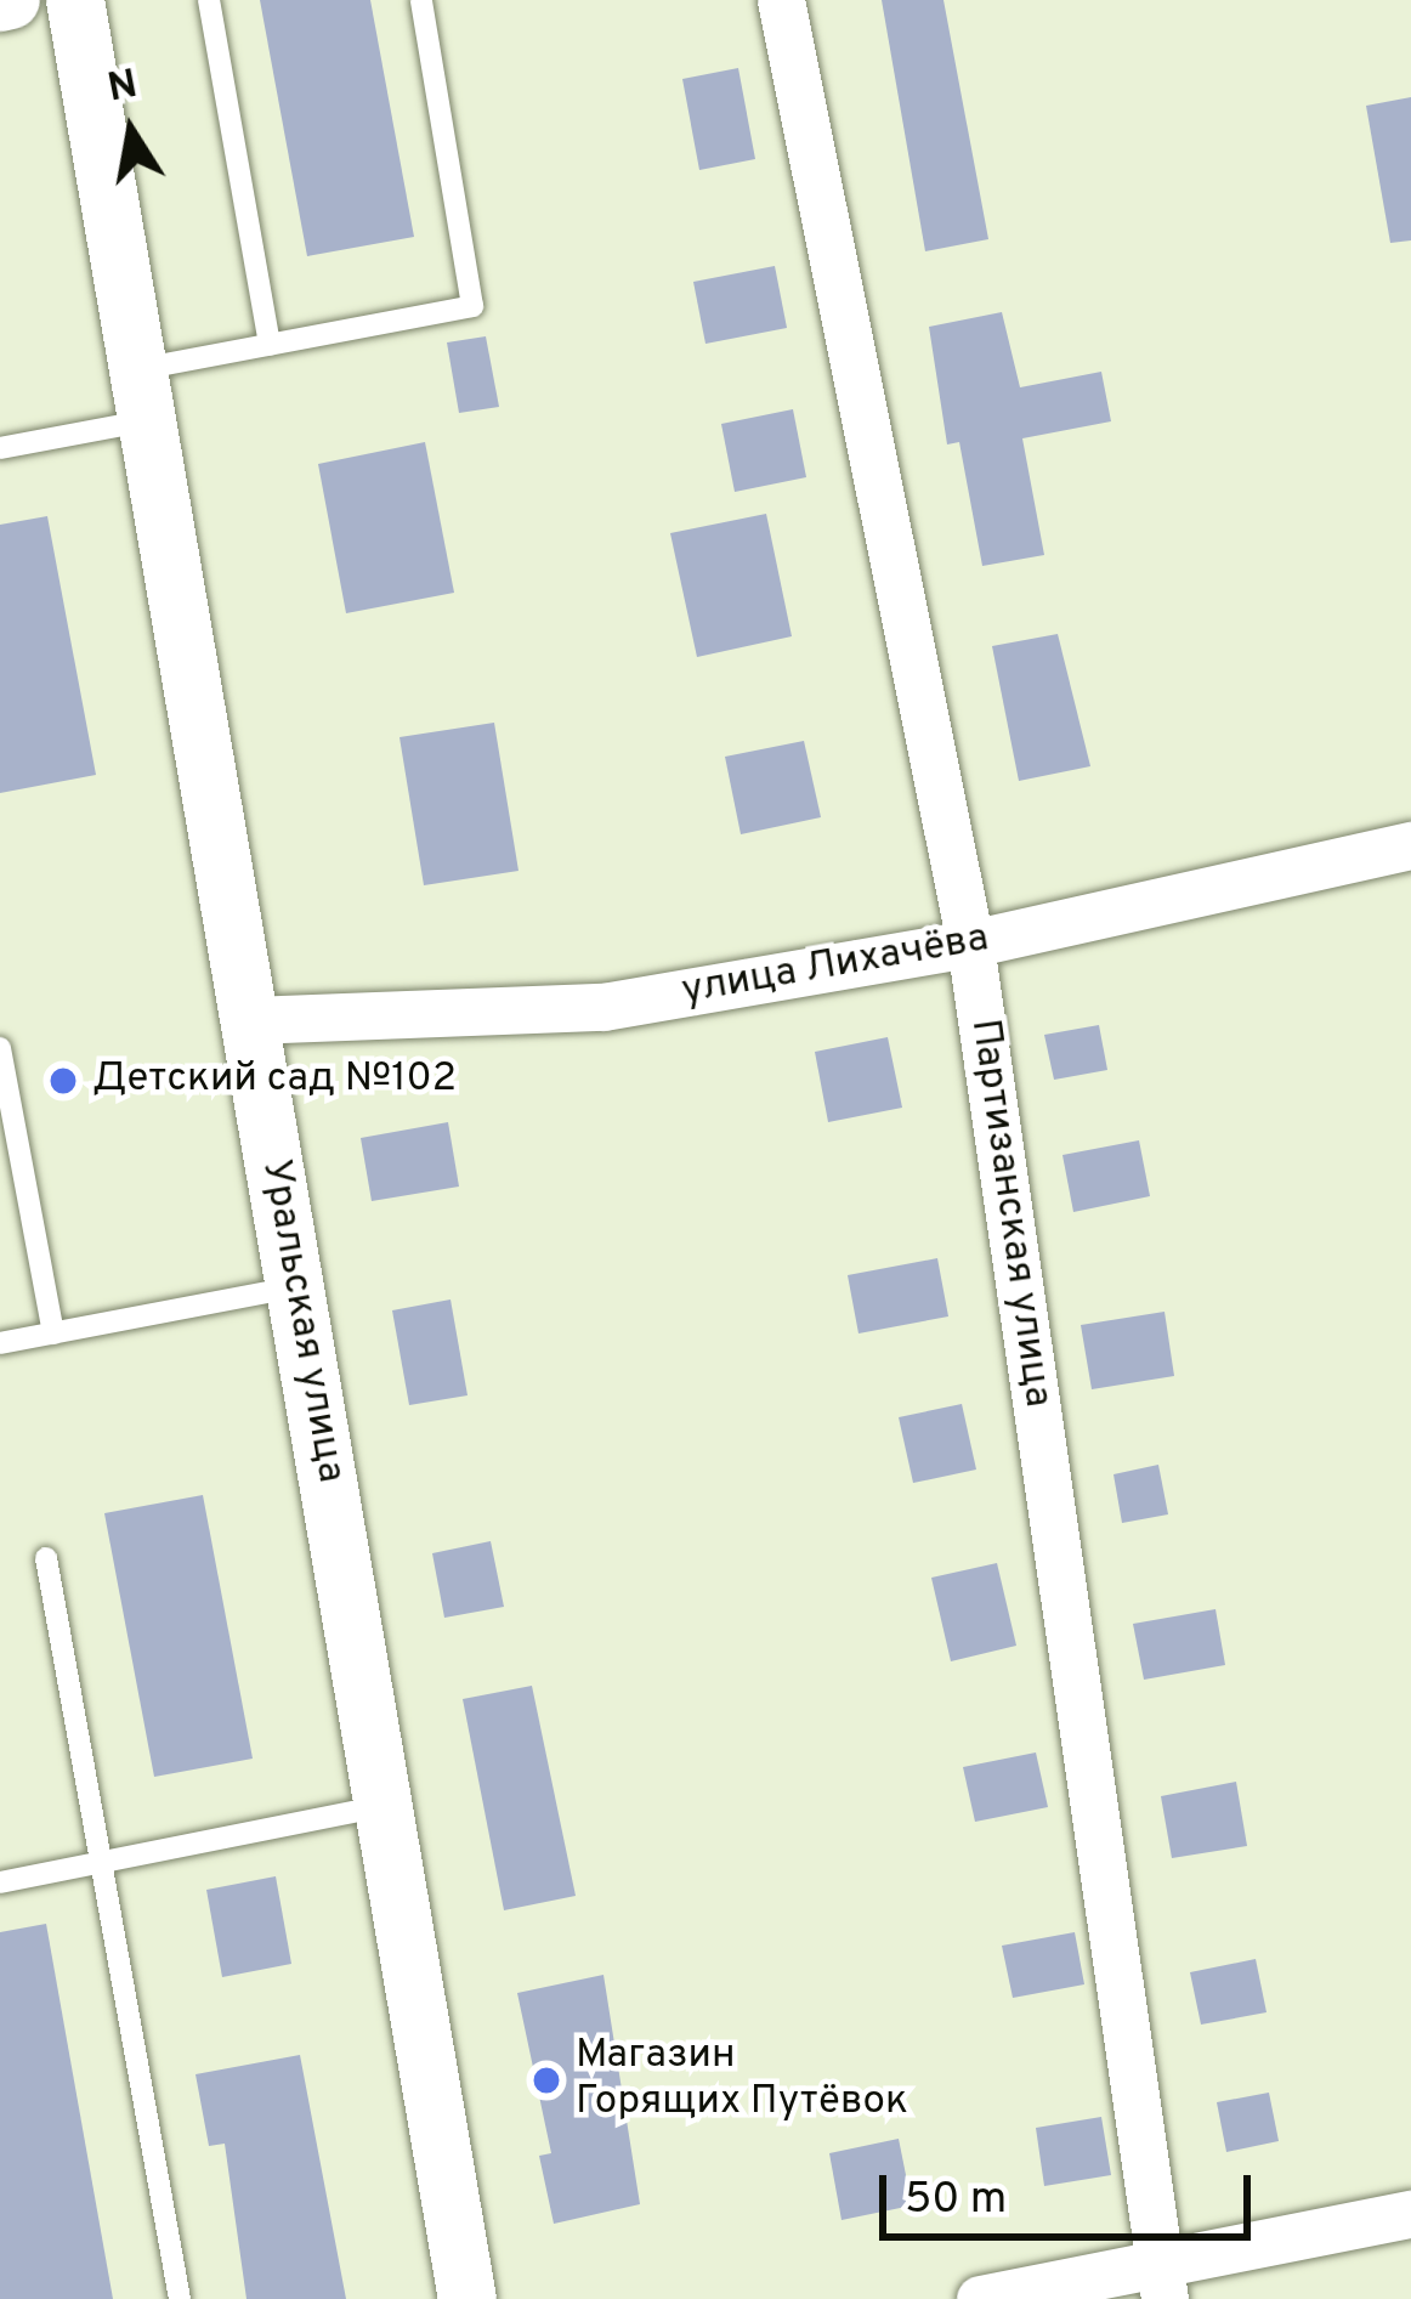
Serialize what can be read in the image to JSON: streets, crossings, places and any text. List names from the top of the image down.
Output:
{
  "streets": {
    "street": ["улица Лихачёва", "Партизанская улица", "Уральская улица"]
  },
  "crossings": [
    ["улица Лихачёва", "Партизанская улица"],
    ["улица Лихачёва", "Уральская улица"]
  ],
  "places": ["Детский сад №102", "Магазин Горящих Путёвок"],
  "scale_bar": "50 m",
  "north": "top"
}
